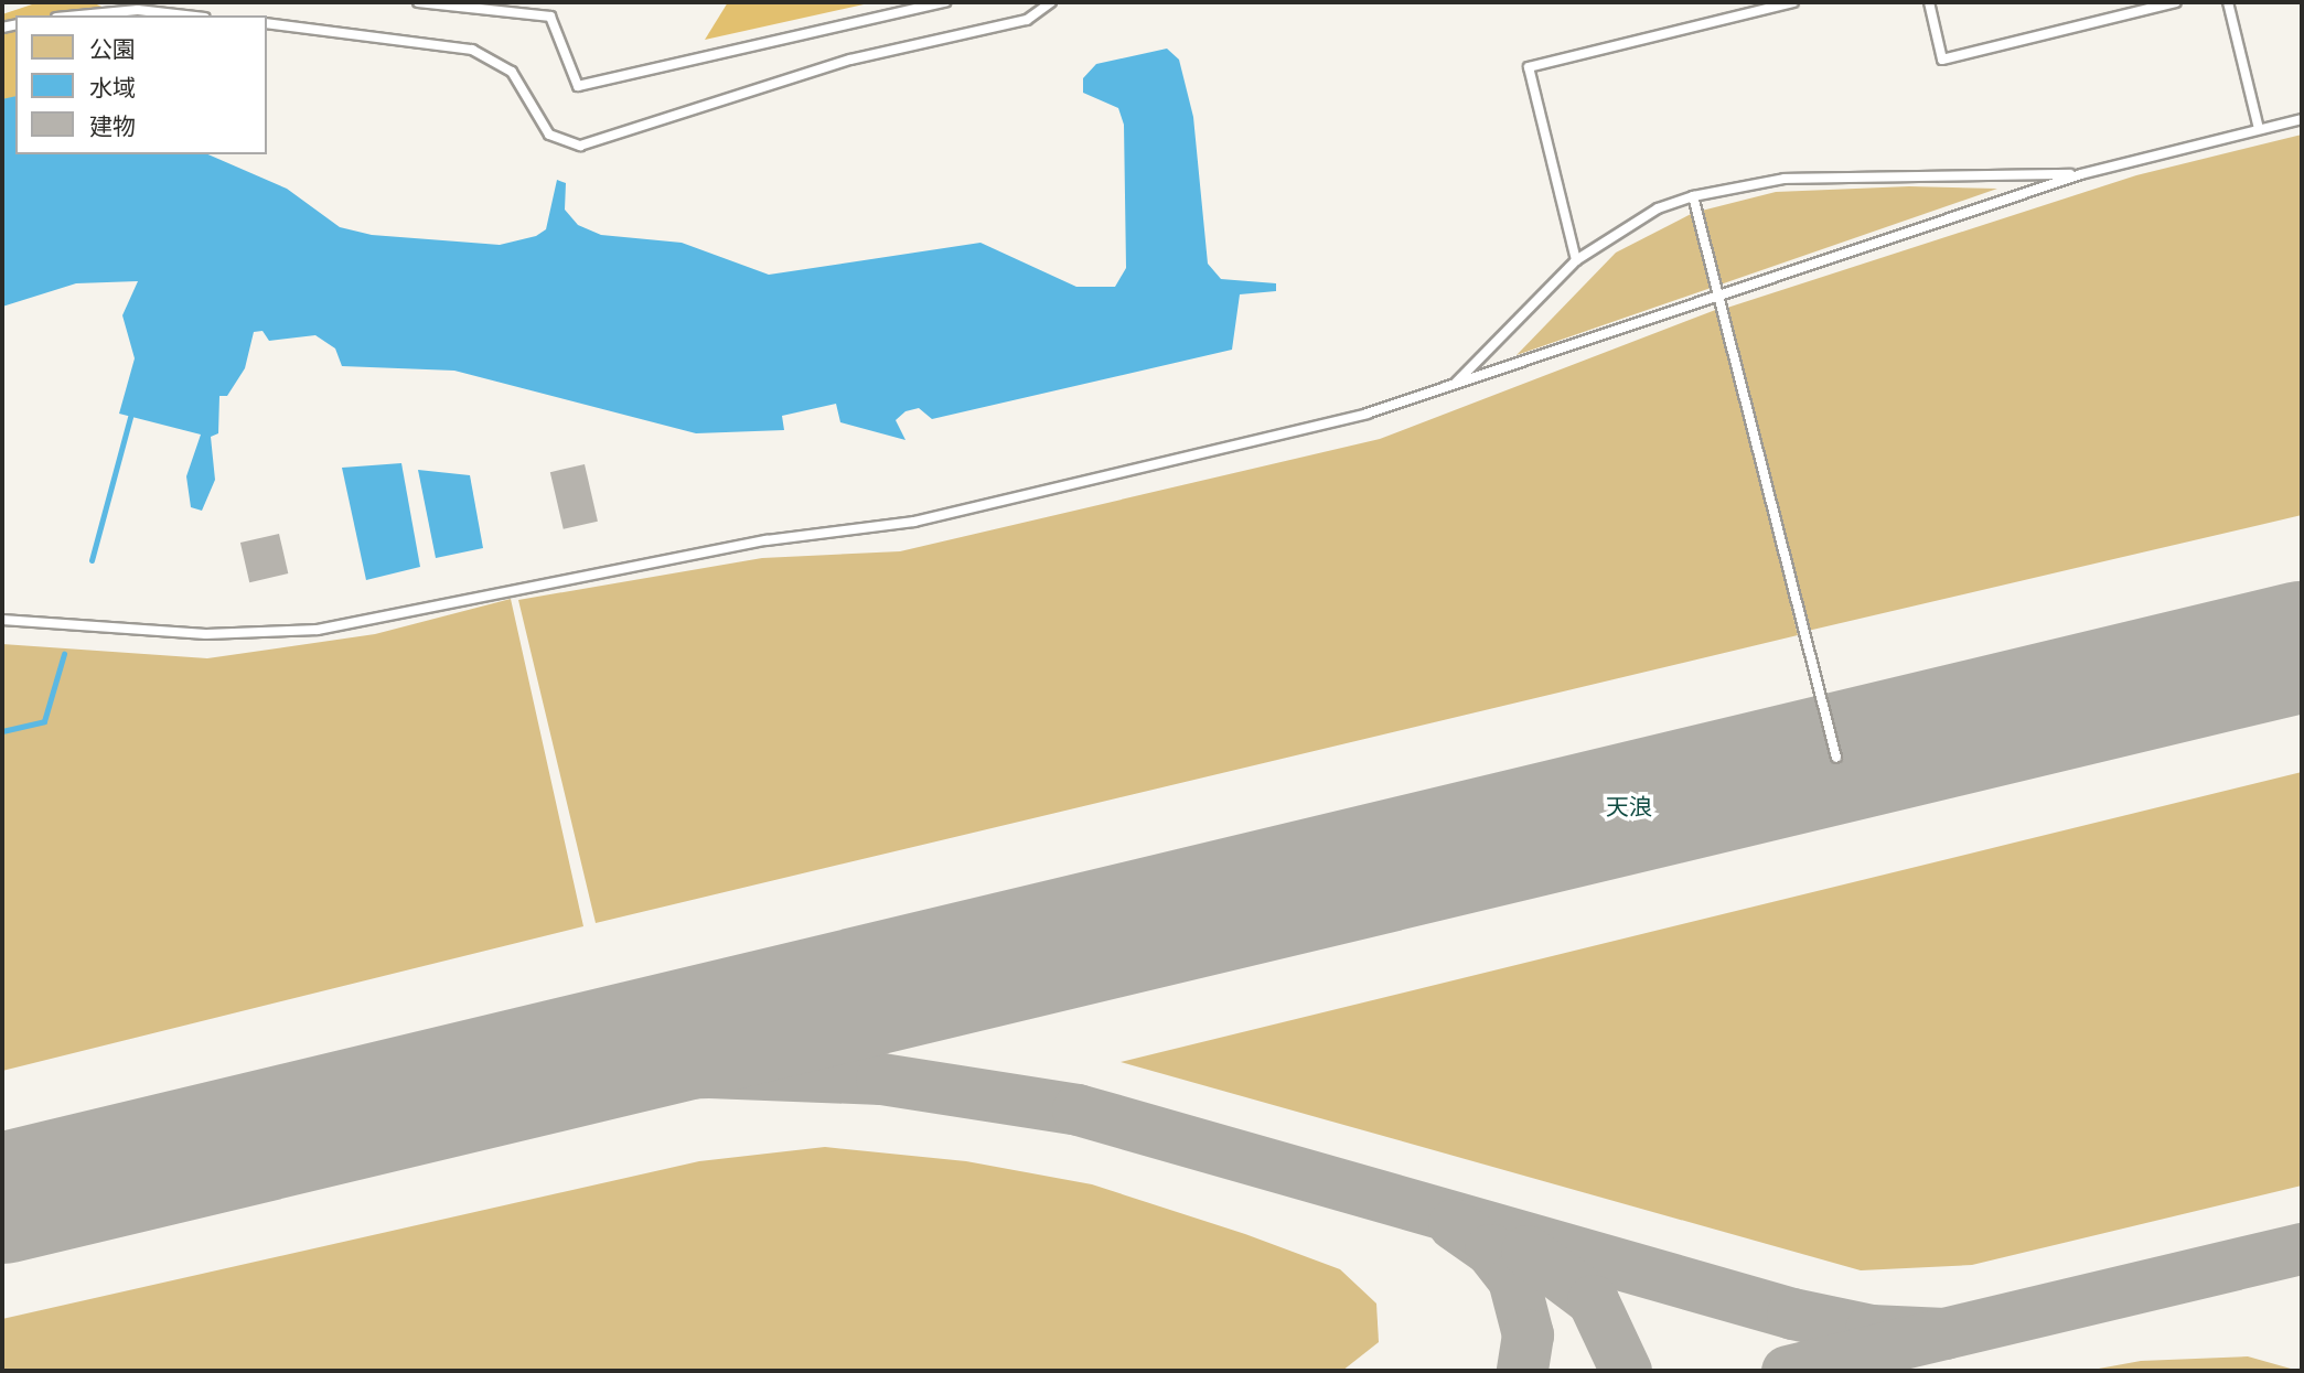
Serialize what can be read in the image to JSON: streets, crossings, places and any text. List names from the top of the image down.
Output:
{
  "districts": ["天浪"],
  "legend": ["公園", "水域", "建物"]
}
